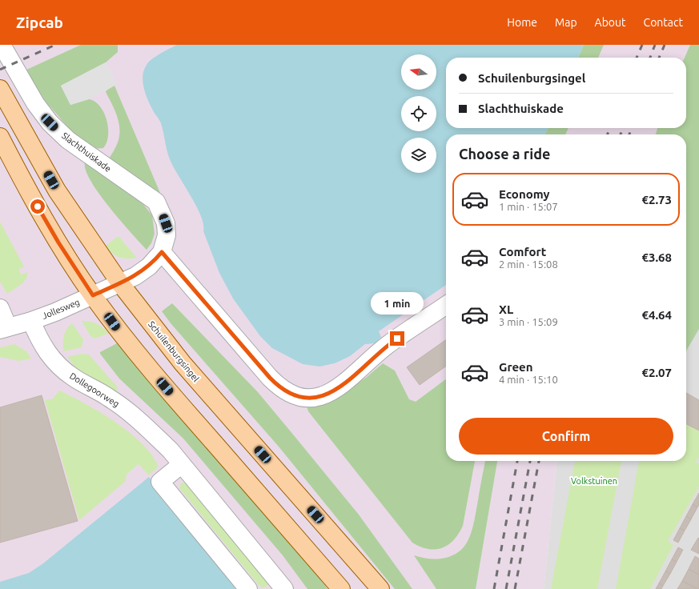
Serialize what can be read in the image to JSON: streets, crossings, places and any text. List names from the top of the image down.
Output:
{
  "streets": {
    "main road": ["Schuilenburgsingel"],
    "street": ["Slachthuiskade", "Jollesweg", "Dollegoorweg"]
  },
  "crossings": [
    ["Slachthuiskade", "Jollesweg"],
    ["Slachthuiskade", "Schuilenburgsingel"],
    ["Jollesweg", "Schuilenburgsingel"],
    ["Jollesweg", "Dollegoorweg"]
  ],
  "parks": ["Volkstuinen"],
  "north": "left",
  "page": {
    "header": "Zipcab",
    "nav": [
      "Home",
      "Map",
      "About",
      "Contact"
    ],
    "banner": ["Schuilenburgsingel", "Slachthuiskade"],
    "heading": "Choose a ride",
    "list": [
      {
        "name": "Economy",
        "note": "1 min · 15:07",
        "value": "€2.73"
      },
      {
        "name": "Comfort",
        "note": "2 min · 15:08",
        "value": "€3.68"
      },
      {
        "name": "XL",
        "note": "3 min · 15:09",
        "value": "€4.64"
      },
      {
        "name": "Green",
        "note": "4 min · 15:10",
        "value": "€2.07"
      }
    ],
    "bubble": "1 min",
    "buttons": "Confirm"
  }
}
